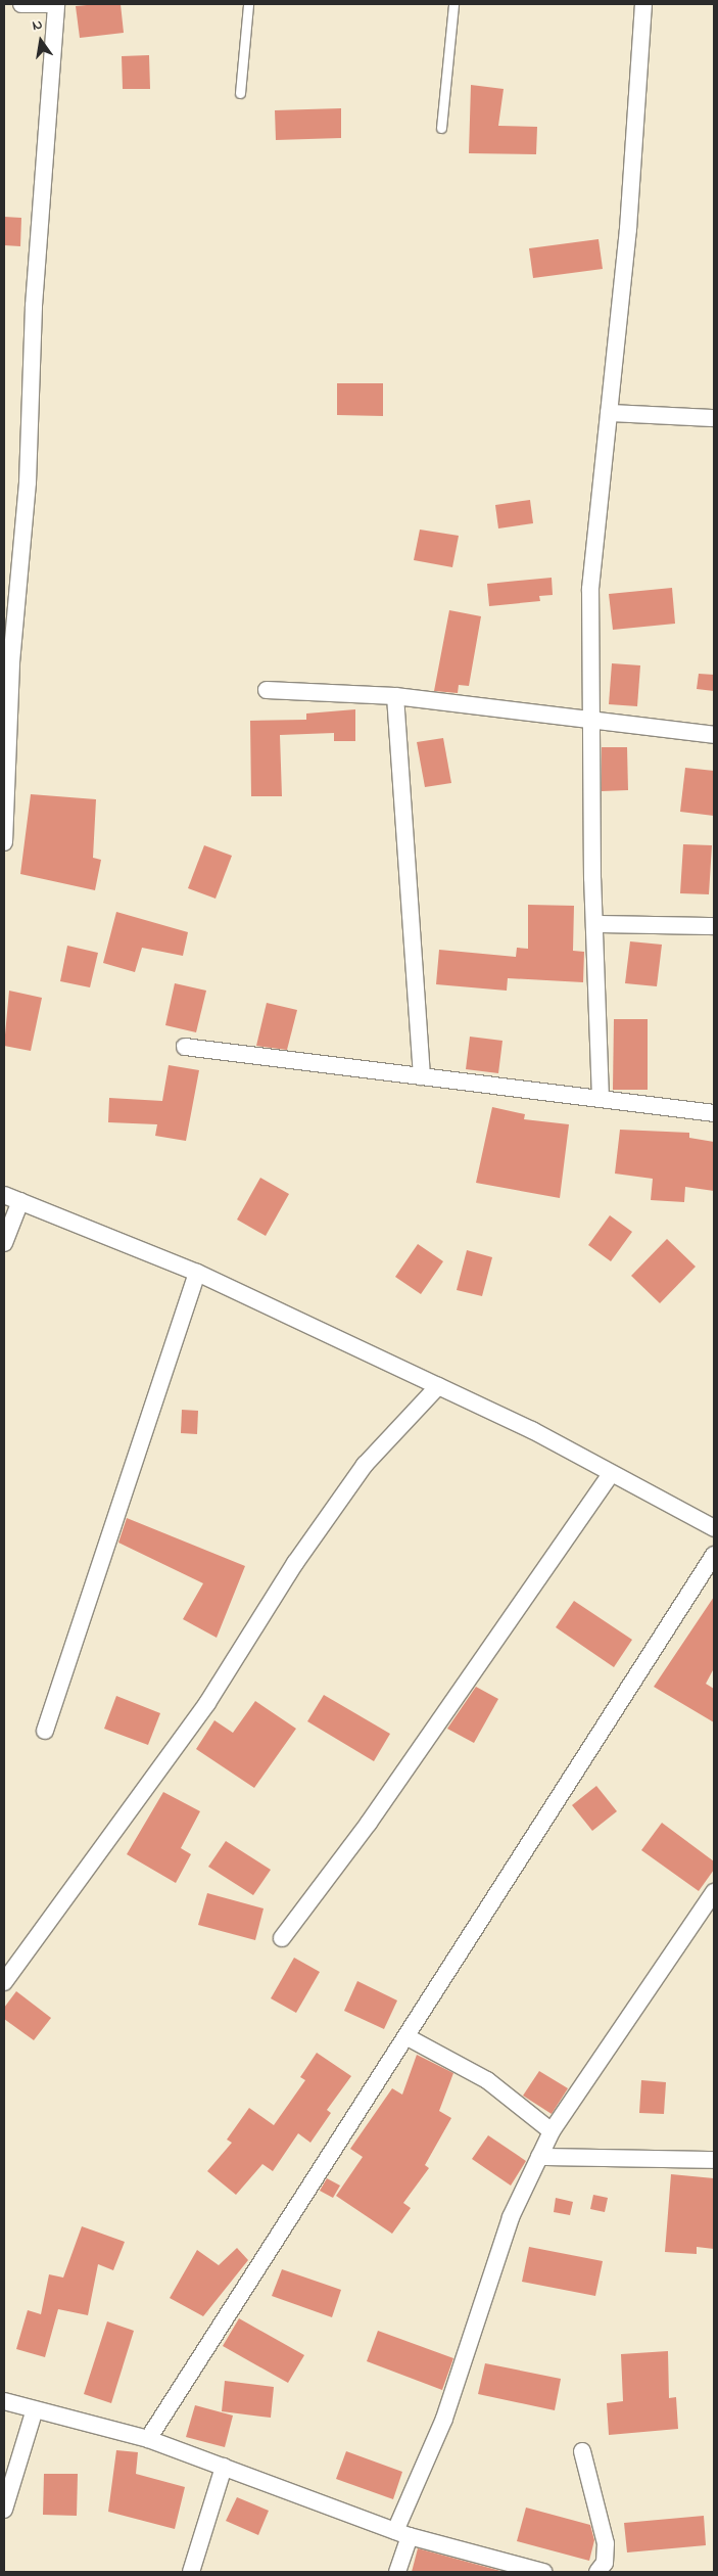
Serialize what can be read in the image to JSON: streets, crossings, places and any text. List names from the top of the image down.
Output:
{
  "north": "top"
}
